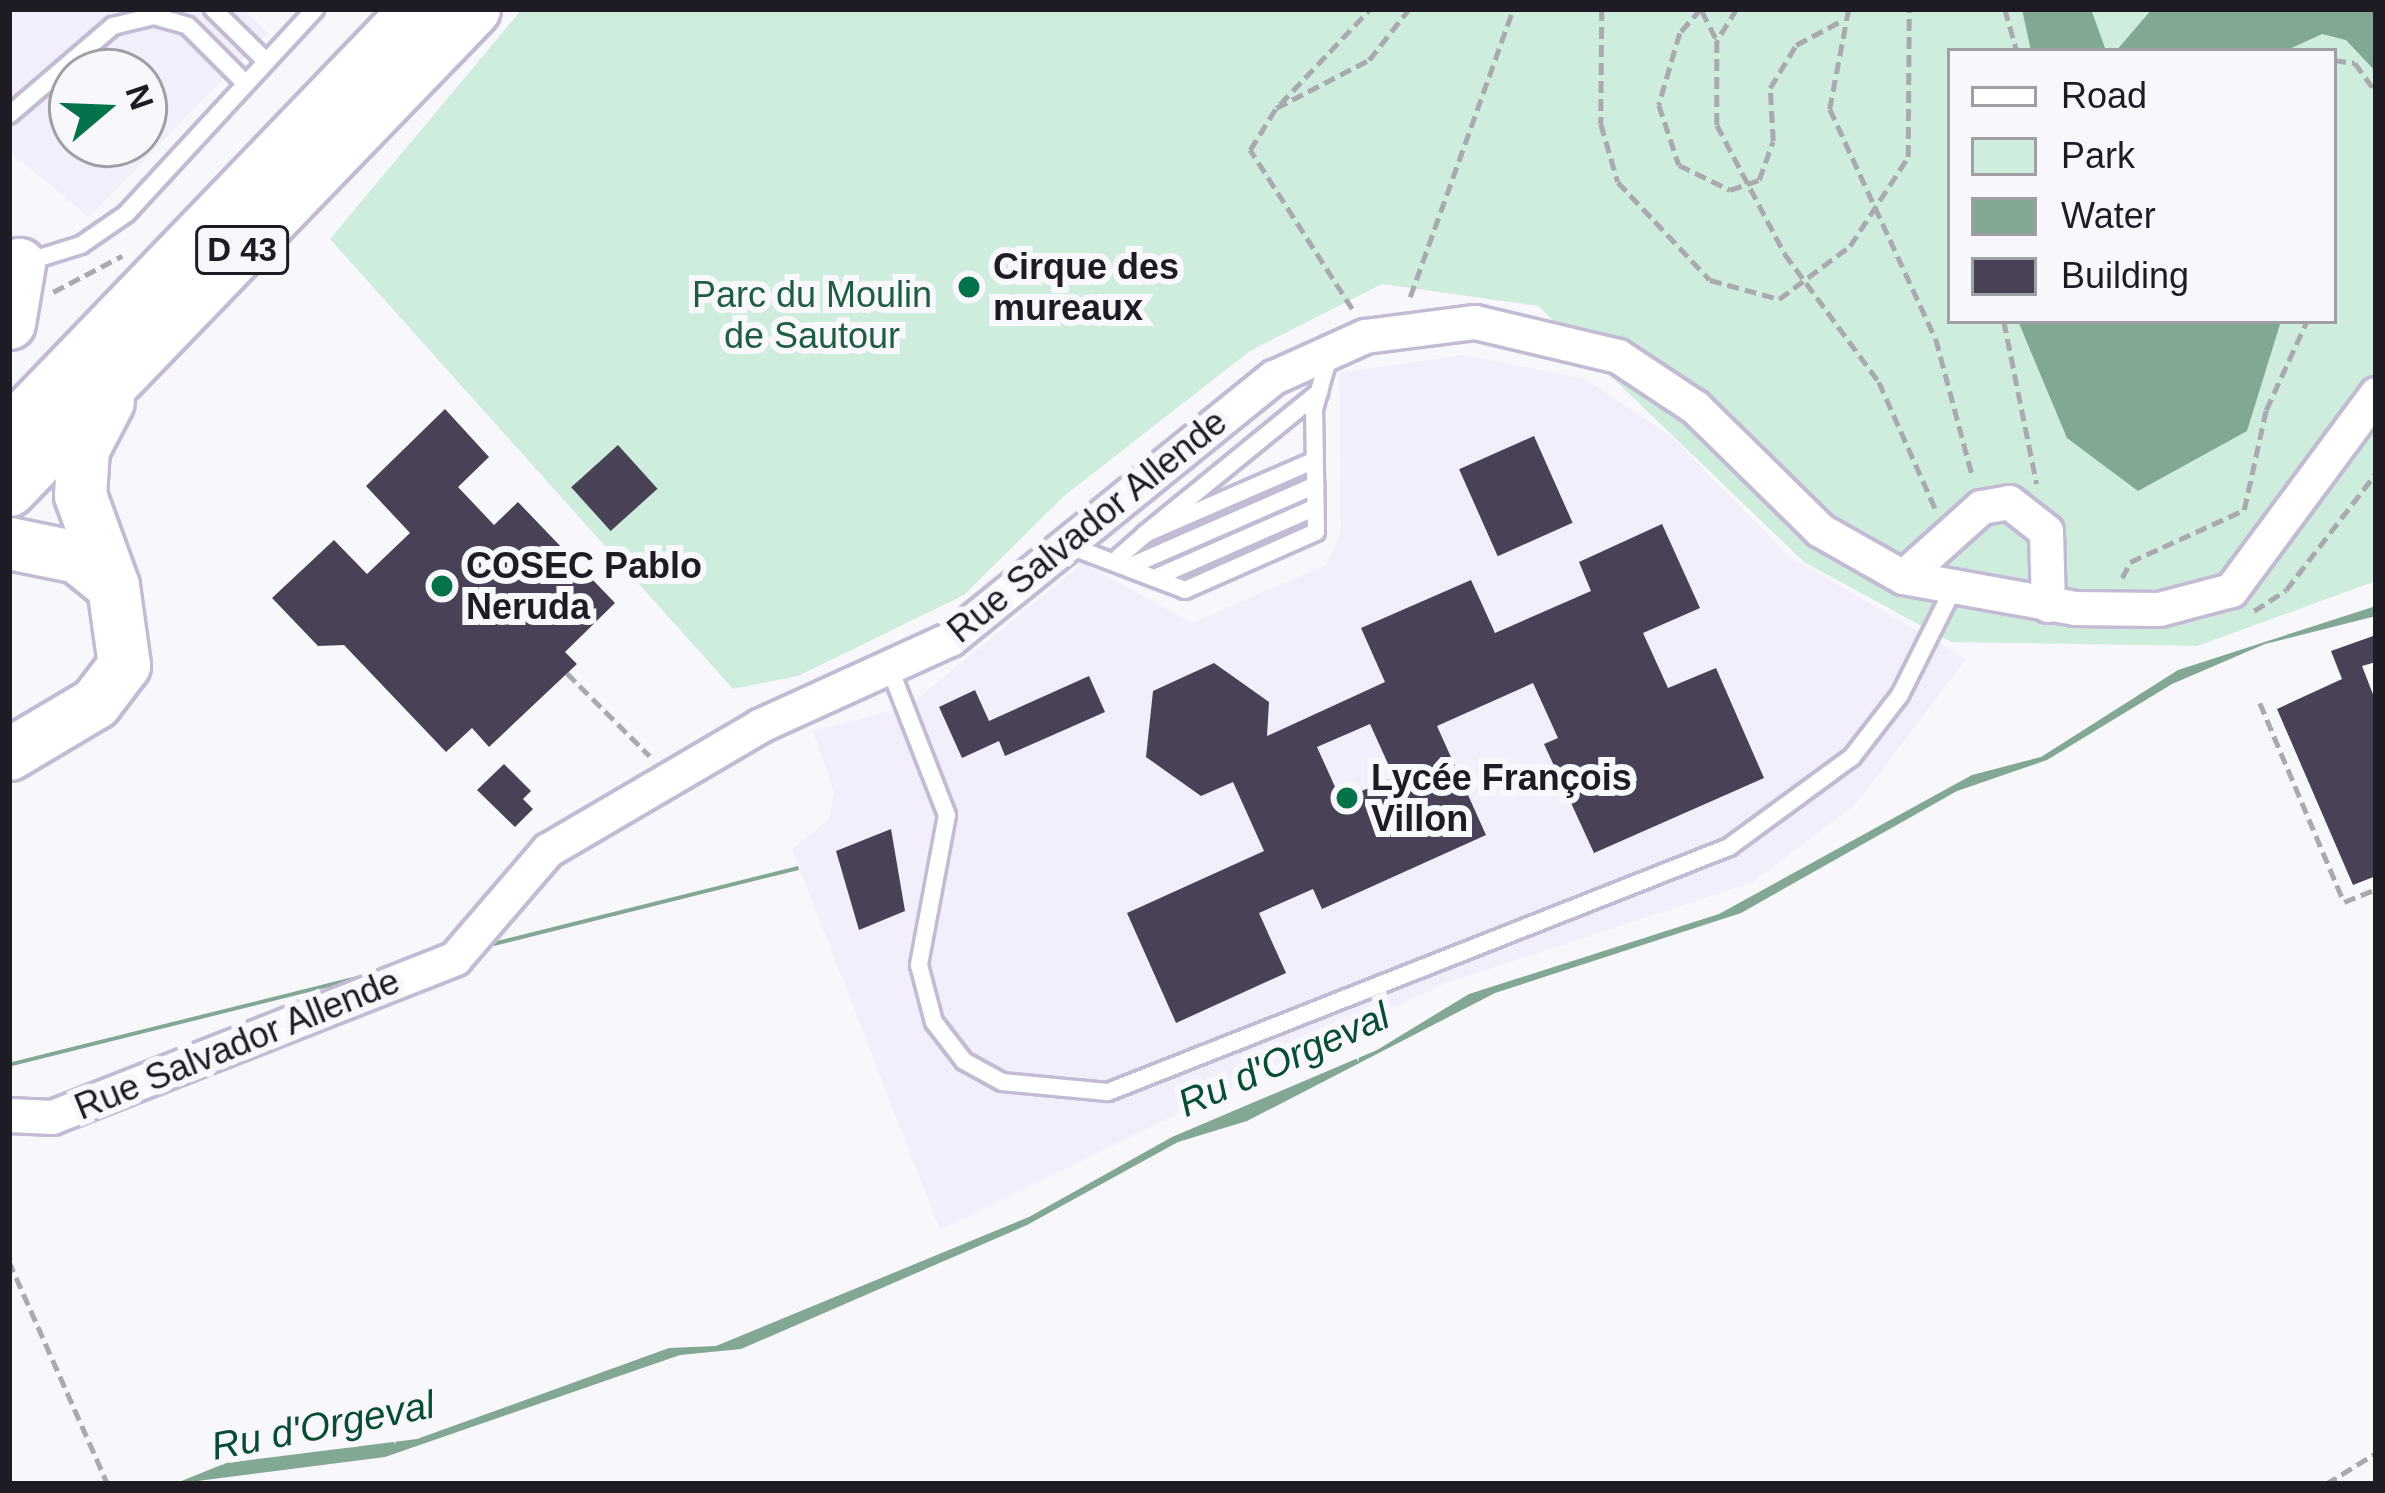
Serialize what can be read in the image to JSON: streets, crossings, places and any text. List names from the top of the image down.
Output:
{
  "streets": {
    "main road": ["D 43"],
    "street": ["Rue Salvador Allende"]
  },
  "water": ["Ru d'Orgeval"],
  "parks": ["Parc du Moulin de Sautour"],
  "places": ["Cirque des mureaux", "COSEC Pablo Neruda", "Lycée François Villon"],
  "legend": [
    "Road",
    "Park",
    "Water",
    "Building"
  ],
  "north": "right"
}
